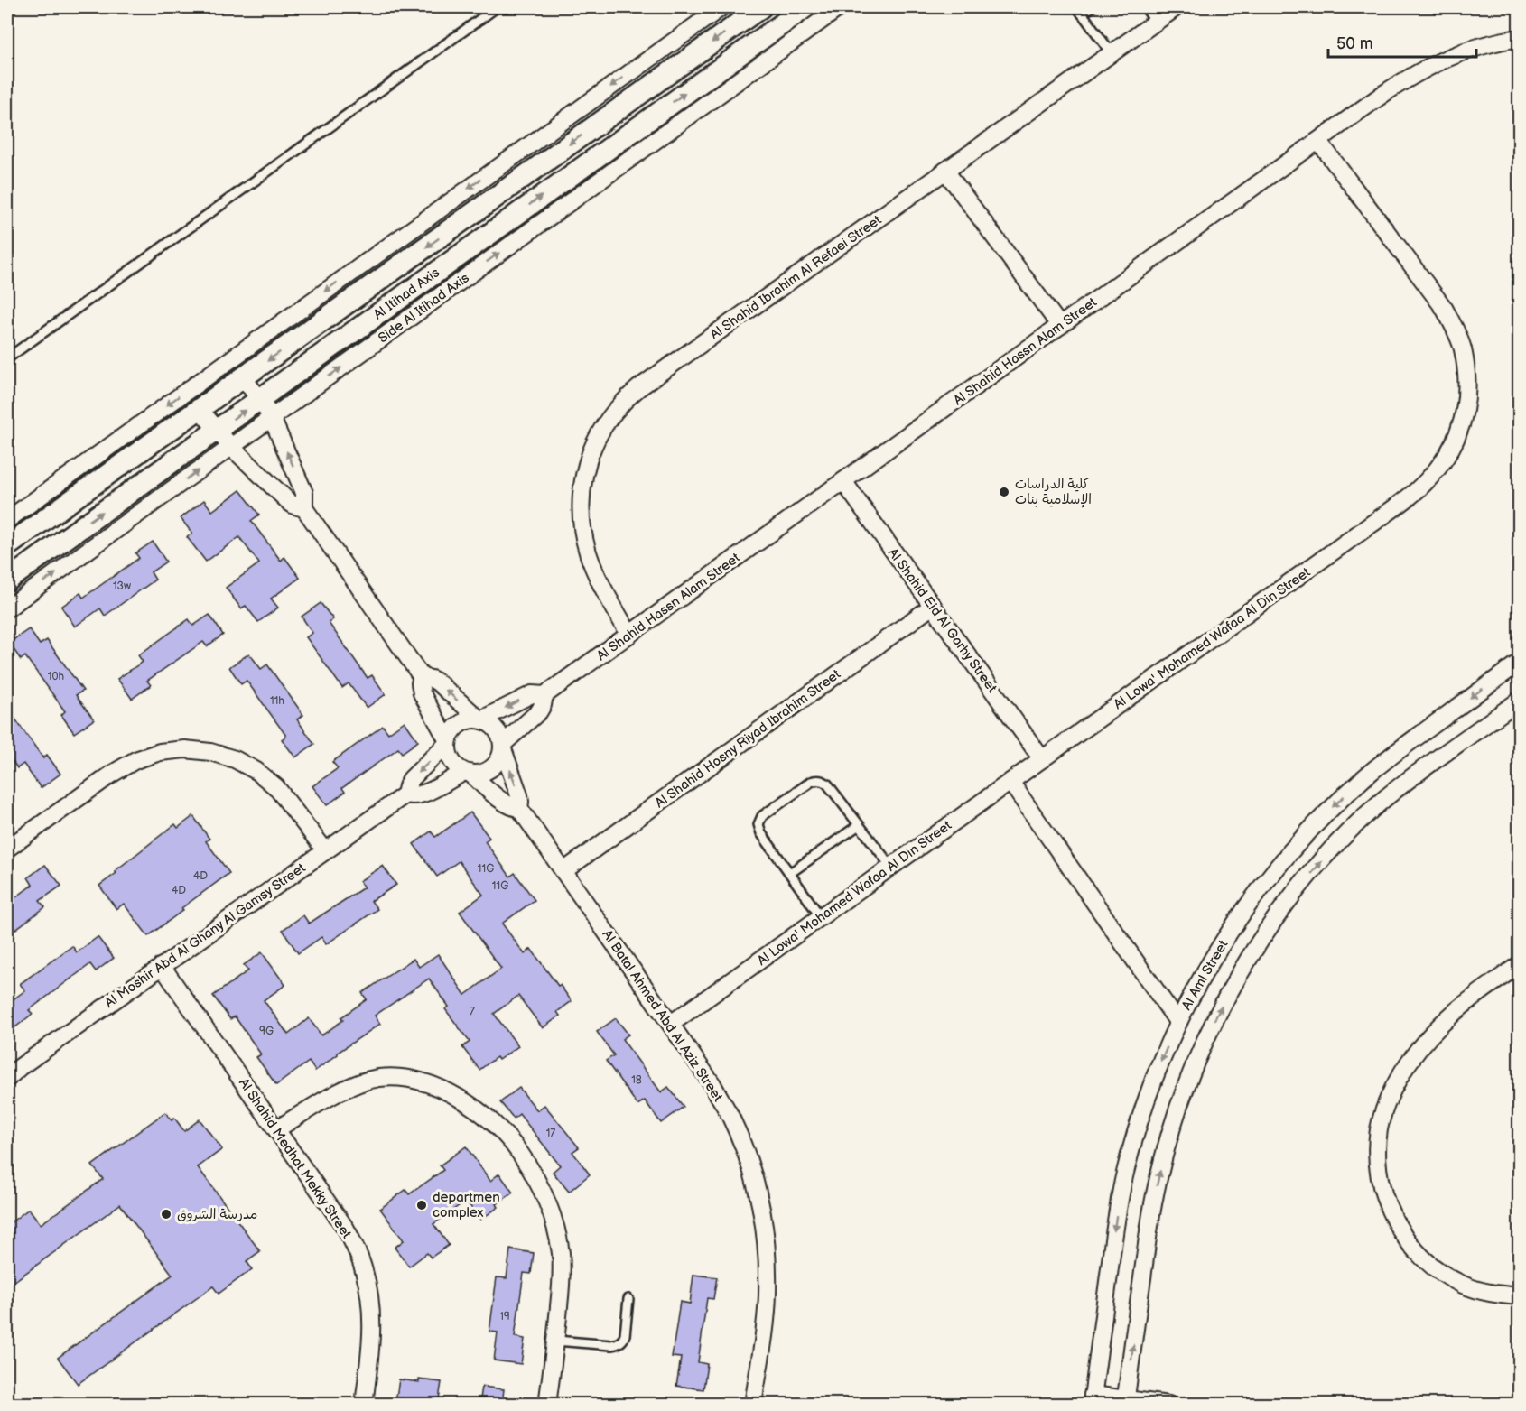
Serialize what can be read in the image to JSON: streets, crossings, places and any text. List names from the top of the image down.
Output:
{
  "streets": {
    "street": [
      "Al Shahid Ibrahim Al Refaei Street",
      "Al Itihad Axis",
      "Side Al Itihad Axis",
      "Al Shahid Hassn Alam Street",
      "Al Shahid Eid Al Garhy Street",
      "Al Lowa' Mohamed Wafaa Al Din Street",
      "Al Shahid Hosny Riyad Ibrahim Street",
      "Al Moshir Abd Al Ghany Al Gamsy Street",
      "Al Aml Street",
      "Al Batal Ahmed Abd Al Aziz Street",
      "Al Shahid Medhat Mekky Street"
    ]
  },
  "crossings": [
    ["Al Shahid Ibrahim Al Refaei Street", "Al Shahid Hassn Alam Street"],
    ["Al Shahid Hassn Alam Street", "Al Shahid Eid Al Garhy Street"],
    ["Al Shahid Hassn Alam Street", "Al Lowa' Mohamed Wafaa Al Din Street"],
    ["Al Shahid Hassn Alam Street", "Al Moshir Abd Al Ghany Al Gamsy Street"],
    ["Al Shahid Hassn Alam Street", "Al Batal Ahmed Abd Al Aziz Street"],
    ["Al Shahid Eid Al Garhy Street", "Al Lowa' Mohamed Wafaa Al Din Street"],
    ["Al Shahid Eid Al Garhy Street", "Al Shahid Hosny Riyad Ibrahim Street"],
    ["Al Lowa' Mohamed Wafaa Al Din Street", "Al Batal Ahmed Abd Al Aziz Street"],
    ["Al Shahid Hosny Riyad Ibrahim Street", "Al Batal Ahmed Abd Al Aziz Street"],
    ["Al Moshir Abd Al Ghany Al Gamsy Street", "Al Batal Ahmed Abd Al Aziz Street"],
    ["Al Moshir Abd Al Ghany Al Gamsy Street", "Al Shahid Medhat Mekky Street"]
  ],
  "places": ["كلية الدراسات الإسلامية بنات", "departmen complex", "مدرسة الشروق"],
  "house_numbers": [
    "13w",
    "10h",
    "11h",
    "11G",
    "4D",
    "11G",
    "4D",
    "7",
    "9G",
    "18",
    "17",
    "19"
  ],
  "scale_bar": "50 m"
}
